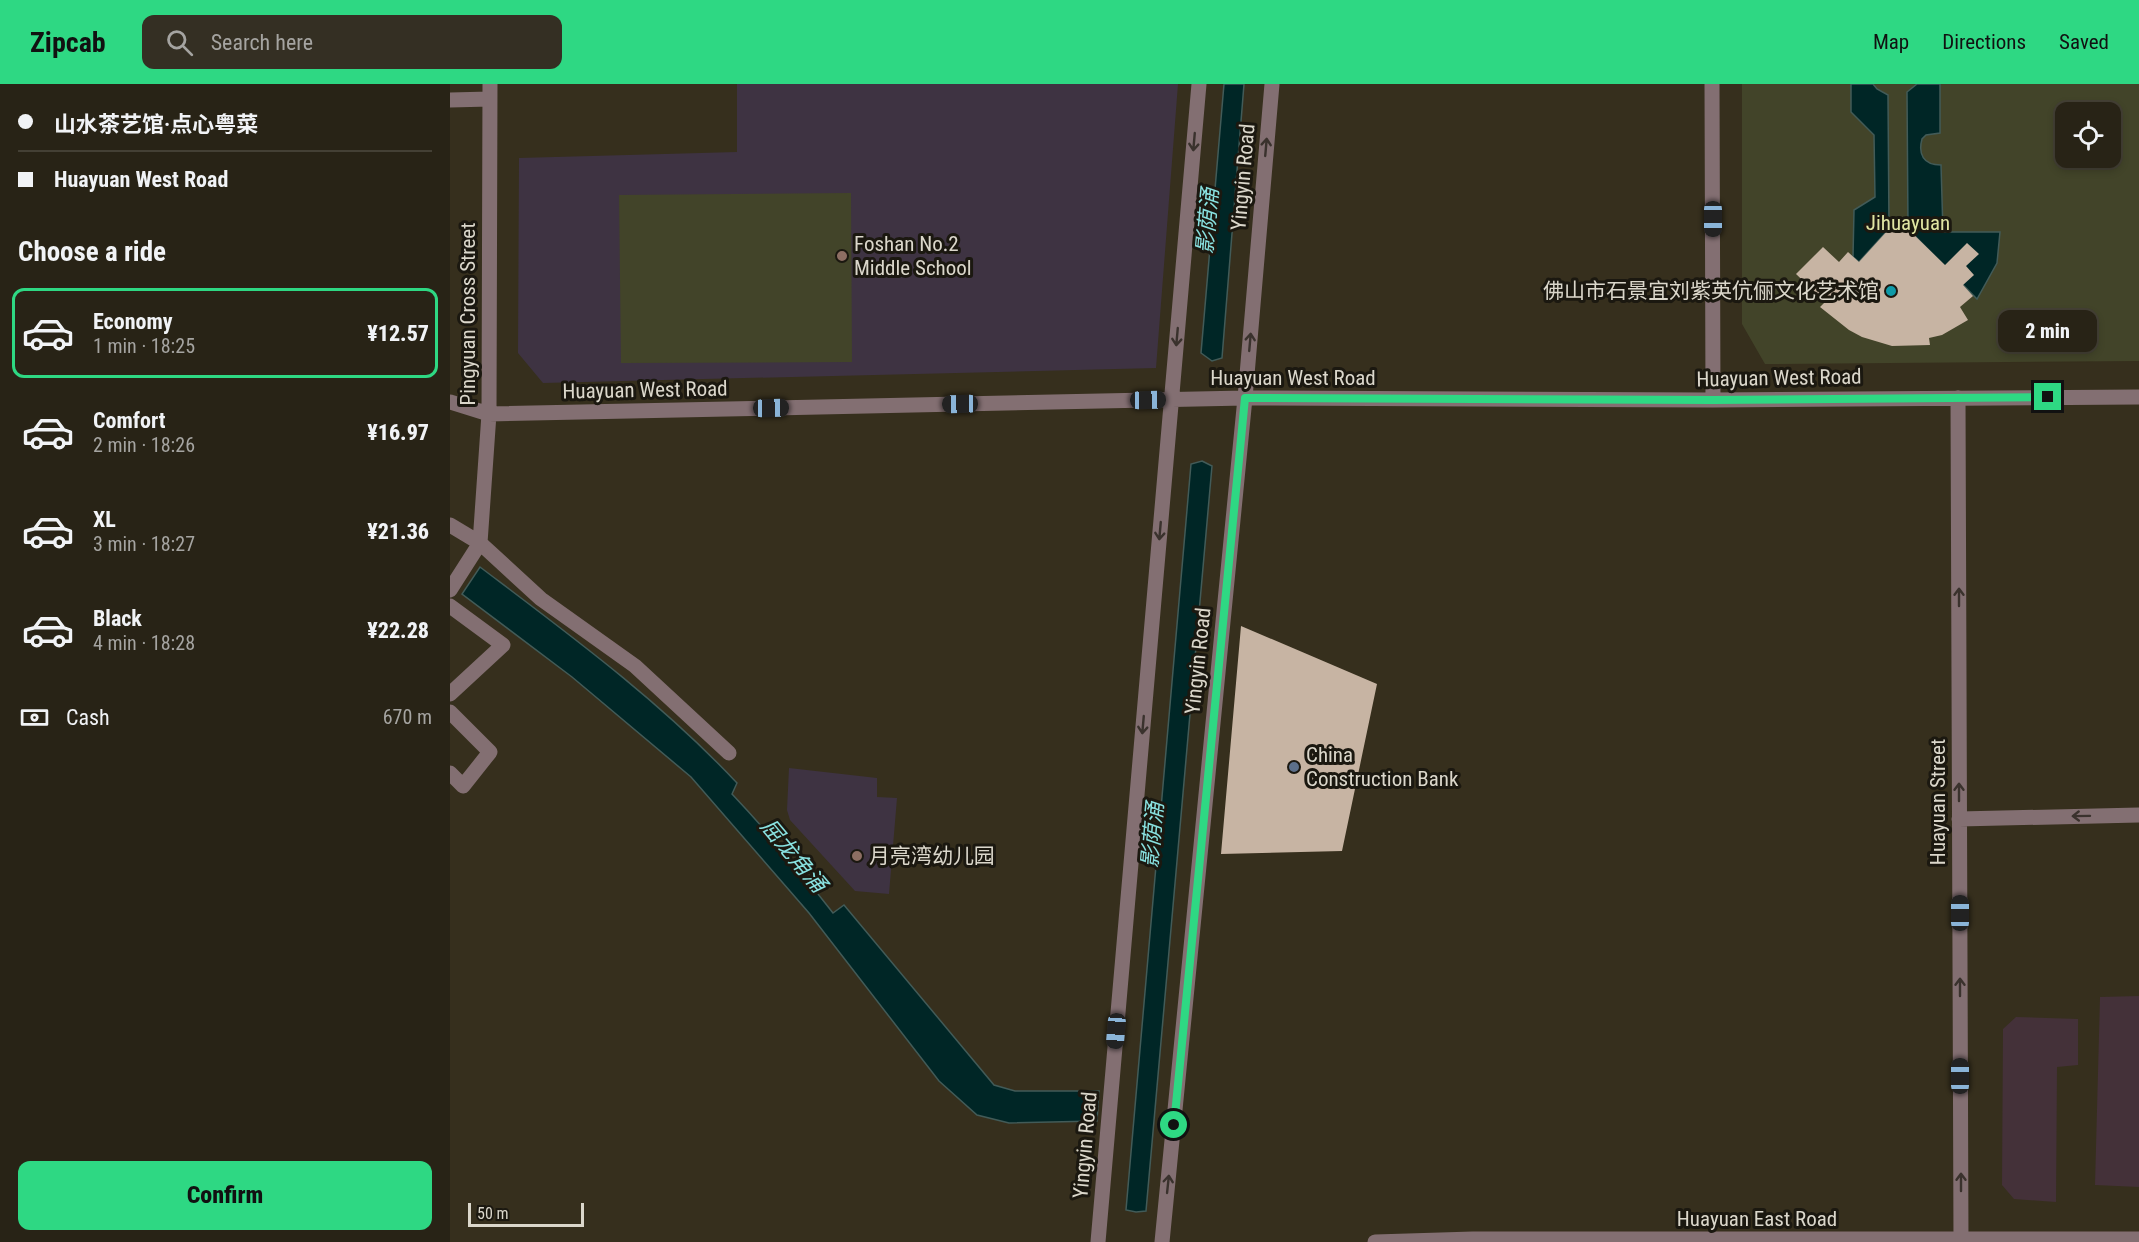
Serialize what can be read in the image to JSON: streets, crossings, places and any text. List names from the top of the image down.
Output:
{
  "streets": {
    "street": [
      "Yingyin Road",
      "Pingyuan Cross Street",
      "Huayuan West Road",
      "Huayuan Street",
      "Huayuan East Road"
    ]
  },
  "crossings": [
    ["Yingyin Road", "Huayuan West Road"],
    ["Pingyuan Cross Street", "Huayuan West Road"],
    ["Huayuan West Road", "Huayuan Street"],
    ["Huayuan Street", "Huayuan East Road"]
  ],
  "one_way": ["Huayuan Street"],
  "water": ["影荫涌", "屈龙角涌"],
  "parks": ["Jihuayuan"],
  "places": [
    "Foshan No.2 Middle School",
    "佛山市石景宜刘紫英伉俪文化艺术馆",
    "China Construction Bank",
    "月亮湾幼儿园"
  ],
  "scale_bar": "50 m",
  "page": {
    "header": "Zipcab",
    "search": "Search here",
    "nav": ["Map", "Directions", "Saved"],
    "banner": ["山水茶艺馆·点心粤菜", "Huayuan West Road"],
    "heading": "Choose a ride",
    "list": [
      {
        "name": "Economy",
        "note": "1 min · 18:25",
        "value": "¥12.57"
      },
      {
        "name": "Comfort",
        "note": "2 min · 18:26",
        "value": "¥16.97"
      },
      {
        "name": "XL",
        "note": "3 min · 18:27",
        "value": "¥21.36"
      },
      {
        "name": "Black",
        "note": "4 min · 18:28",
        "value": "¥22.28"
      }
    ],
    "bubble": "2 min",
    "pay": ["Cash", "670 m"],
    "buttons": "Confirm",
    "scale": "50 m"
  }
}
